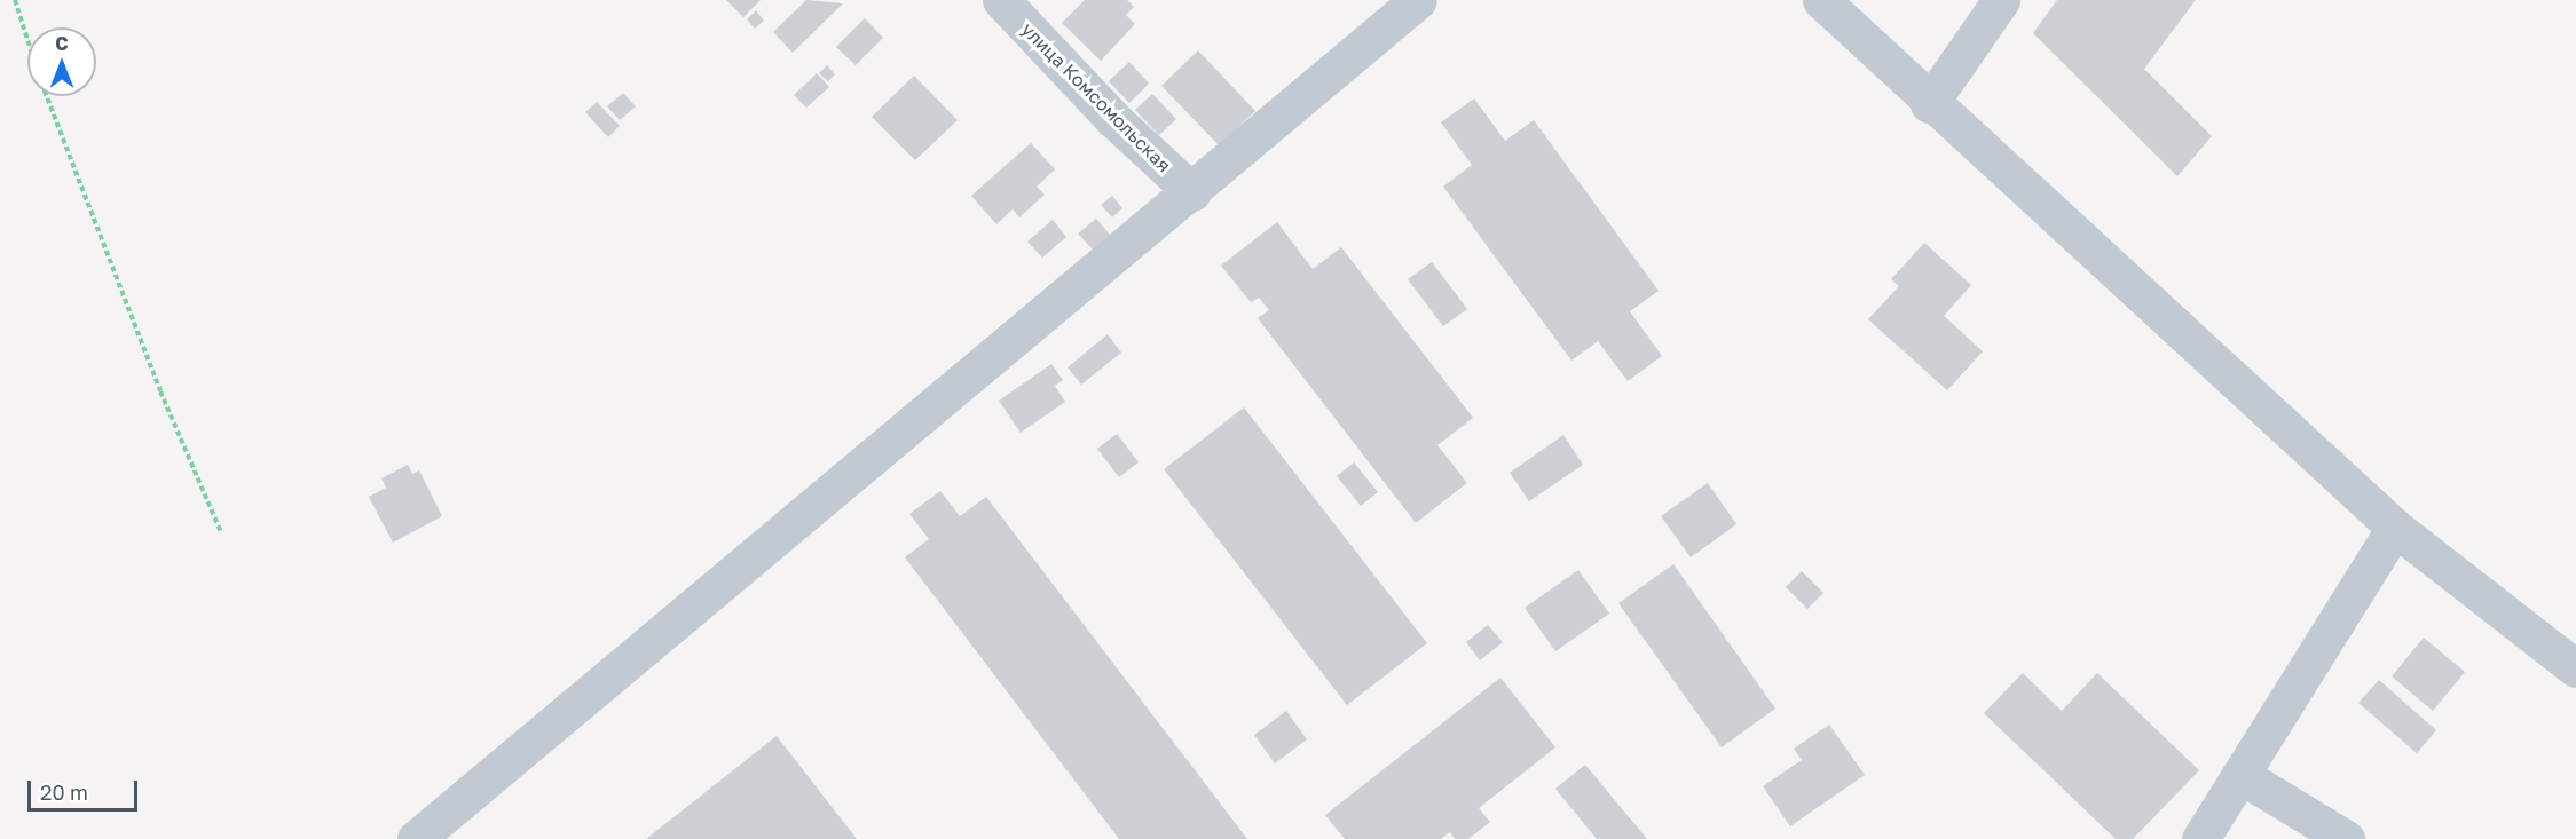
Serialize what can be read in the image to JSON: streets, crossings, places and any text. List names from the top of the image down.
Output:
{
  "streets": {
    "street": ["улица Комсомольская"]
  },
  "scale_bar": "20 m",
  "north": "top"
}
